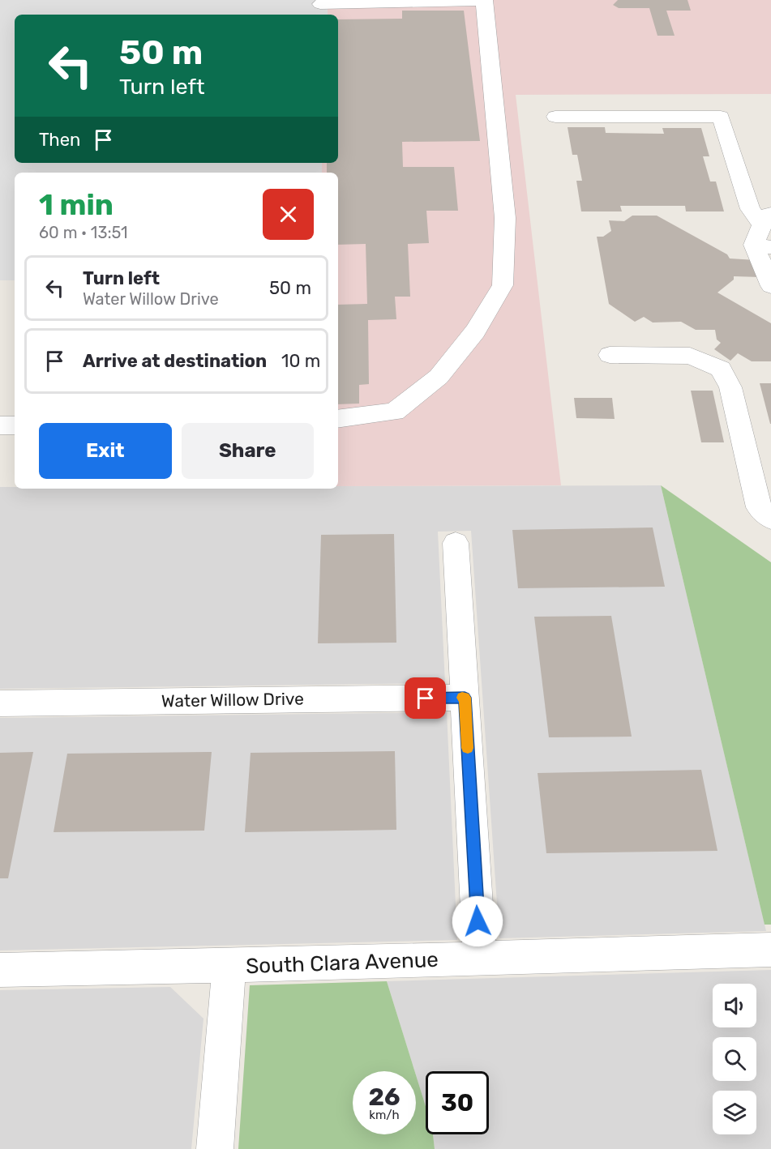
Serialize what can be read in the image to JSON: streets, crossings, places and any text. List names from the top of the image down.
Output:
{
  "streets": {
    "street": ["Water Willow Drive", "South Clara Avenue"]
  },
  "page": {
    "turn": ["50 m", "Turn left"],
    "then": "Then",
    "heading": ["1 min", "60 m · 13:51"],
    "list": [
      {
        "name": "Turn left",
        "note": "Water Willow Drive",
        "value": "50 m"
      },
      {
        "name": "Arrive at destination",
        "value": "10 m"
      }
    ],
    "buttons": ["Exit", "Share"],
    "speed": "26 km/h",
    "limit": "30"
  }
}
